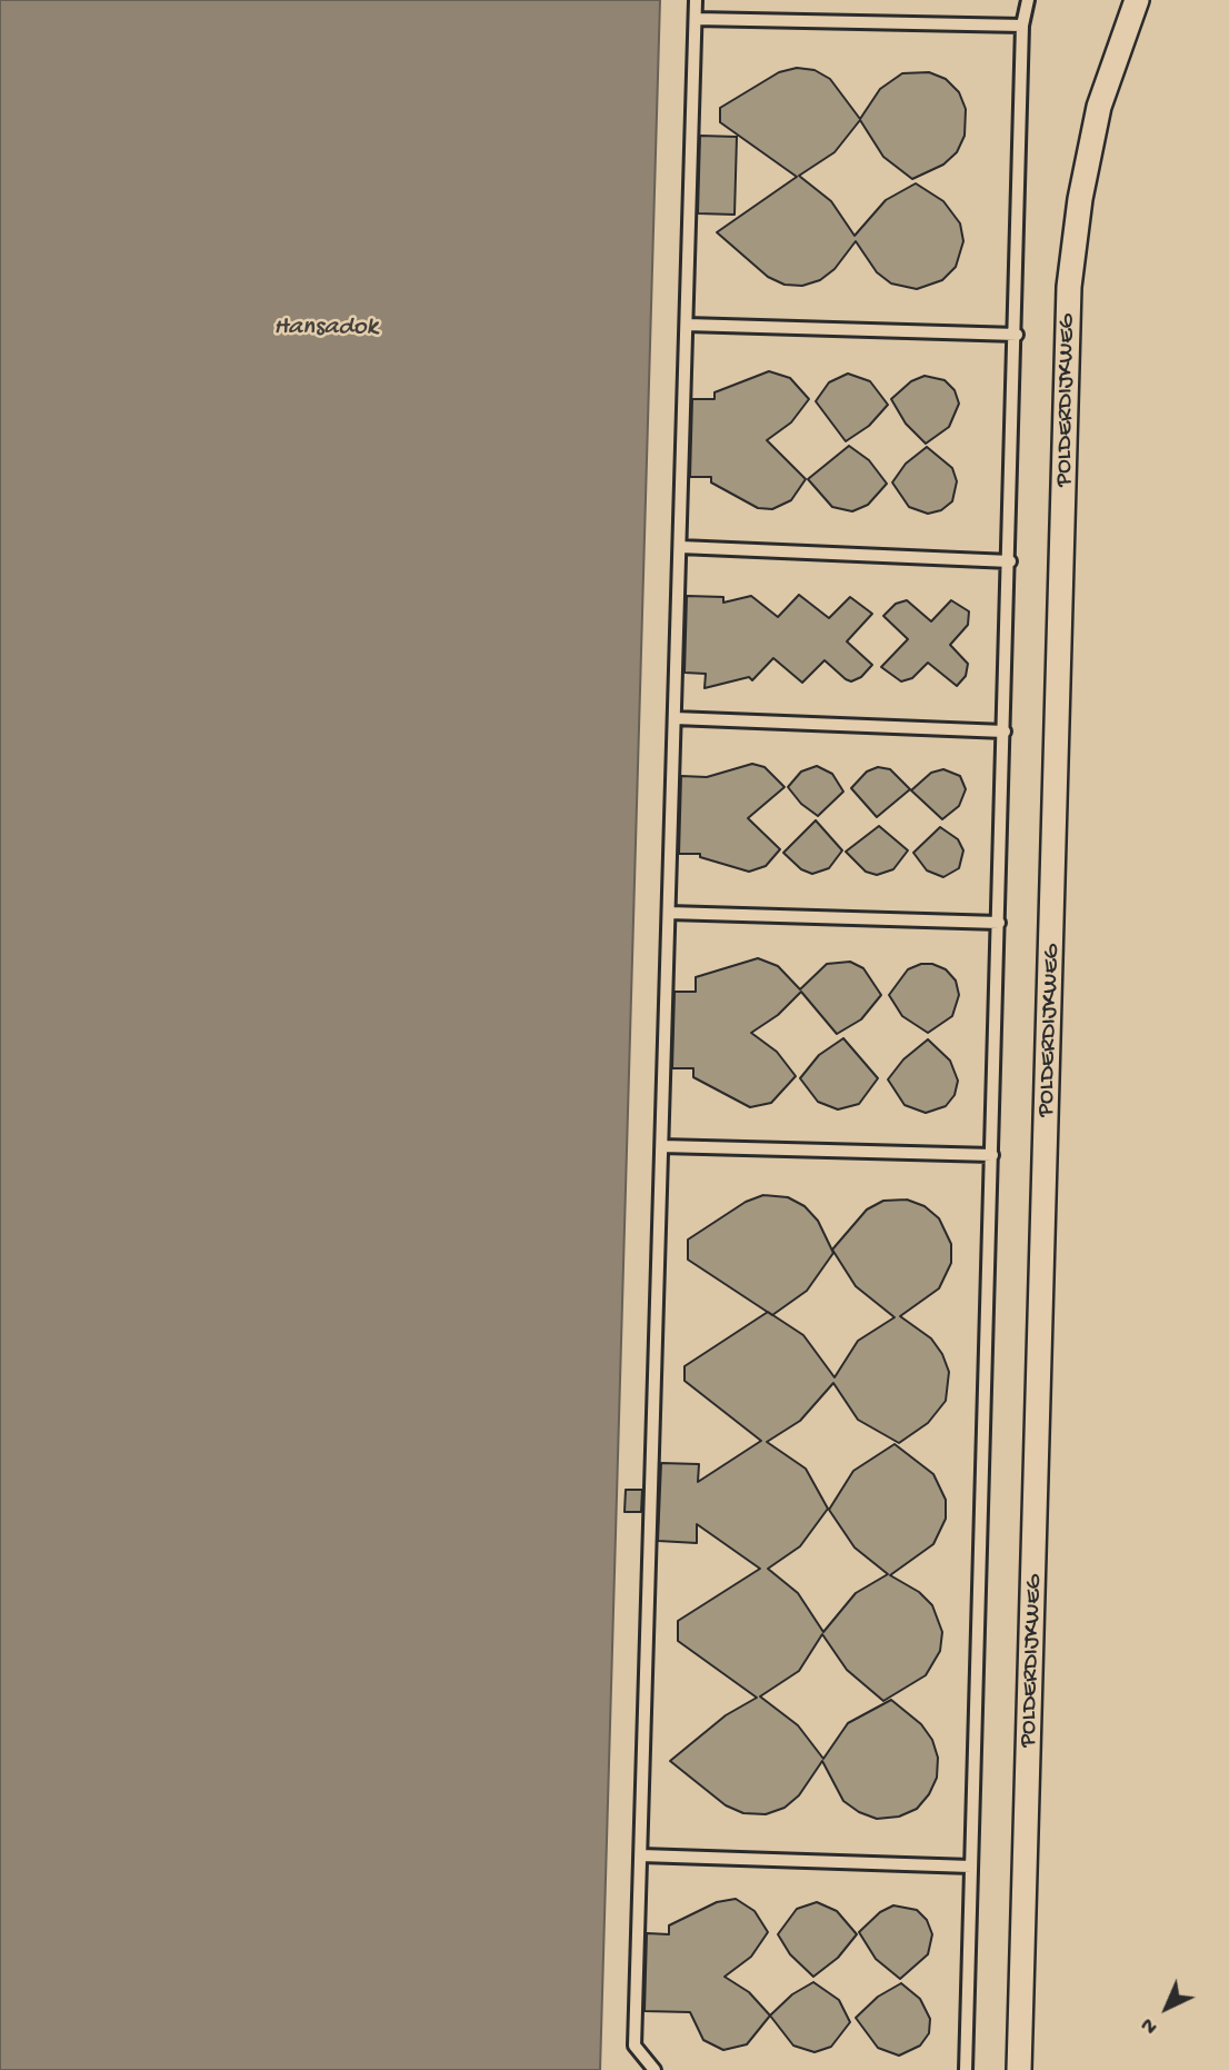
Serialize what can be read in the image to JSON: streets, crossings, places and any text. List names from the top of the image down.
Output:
{
  "streets": {
    "street": ["POLDERDIJKWEG"]
  },
  "water": ["Hansadok"],
  "north": "bottom left"
}
